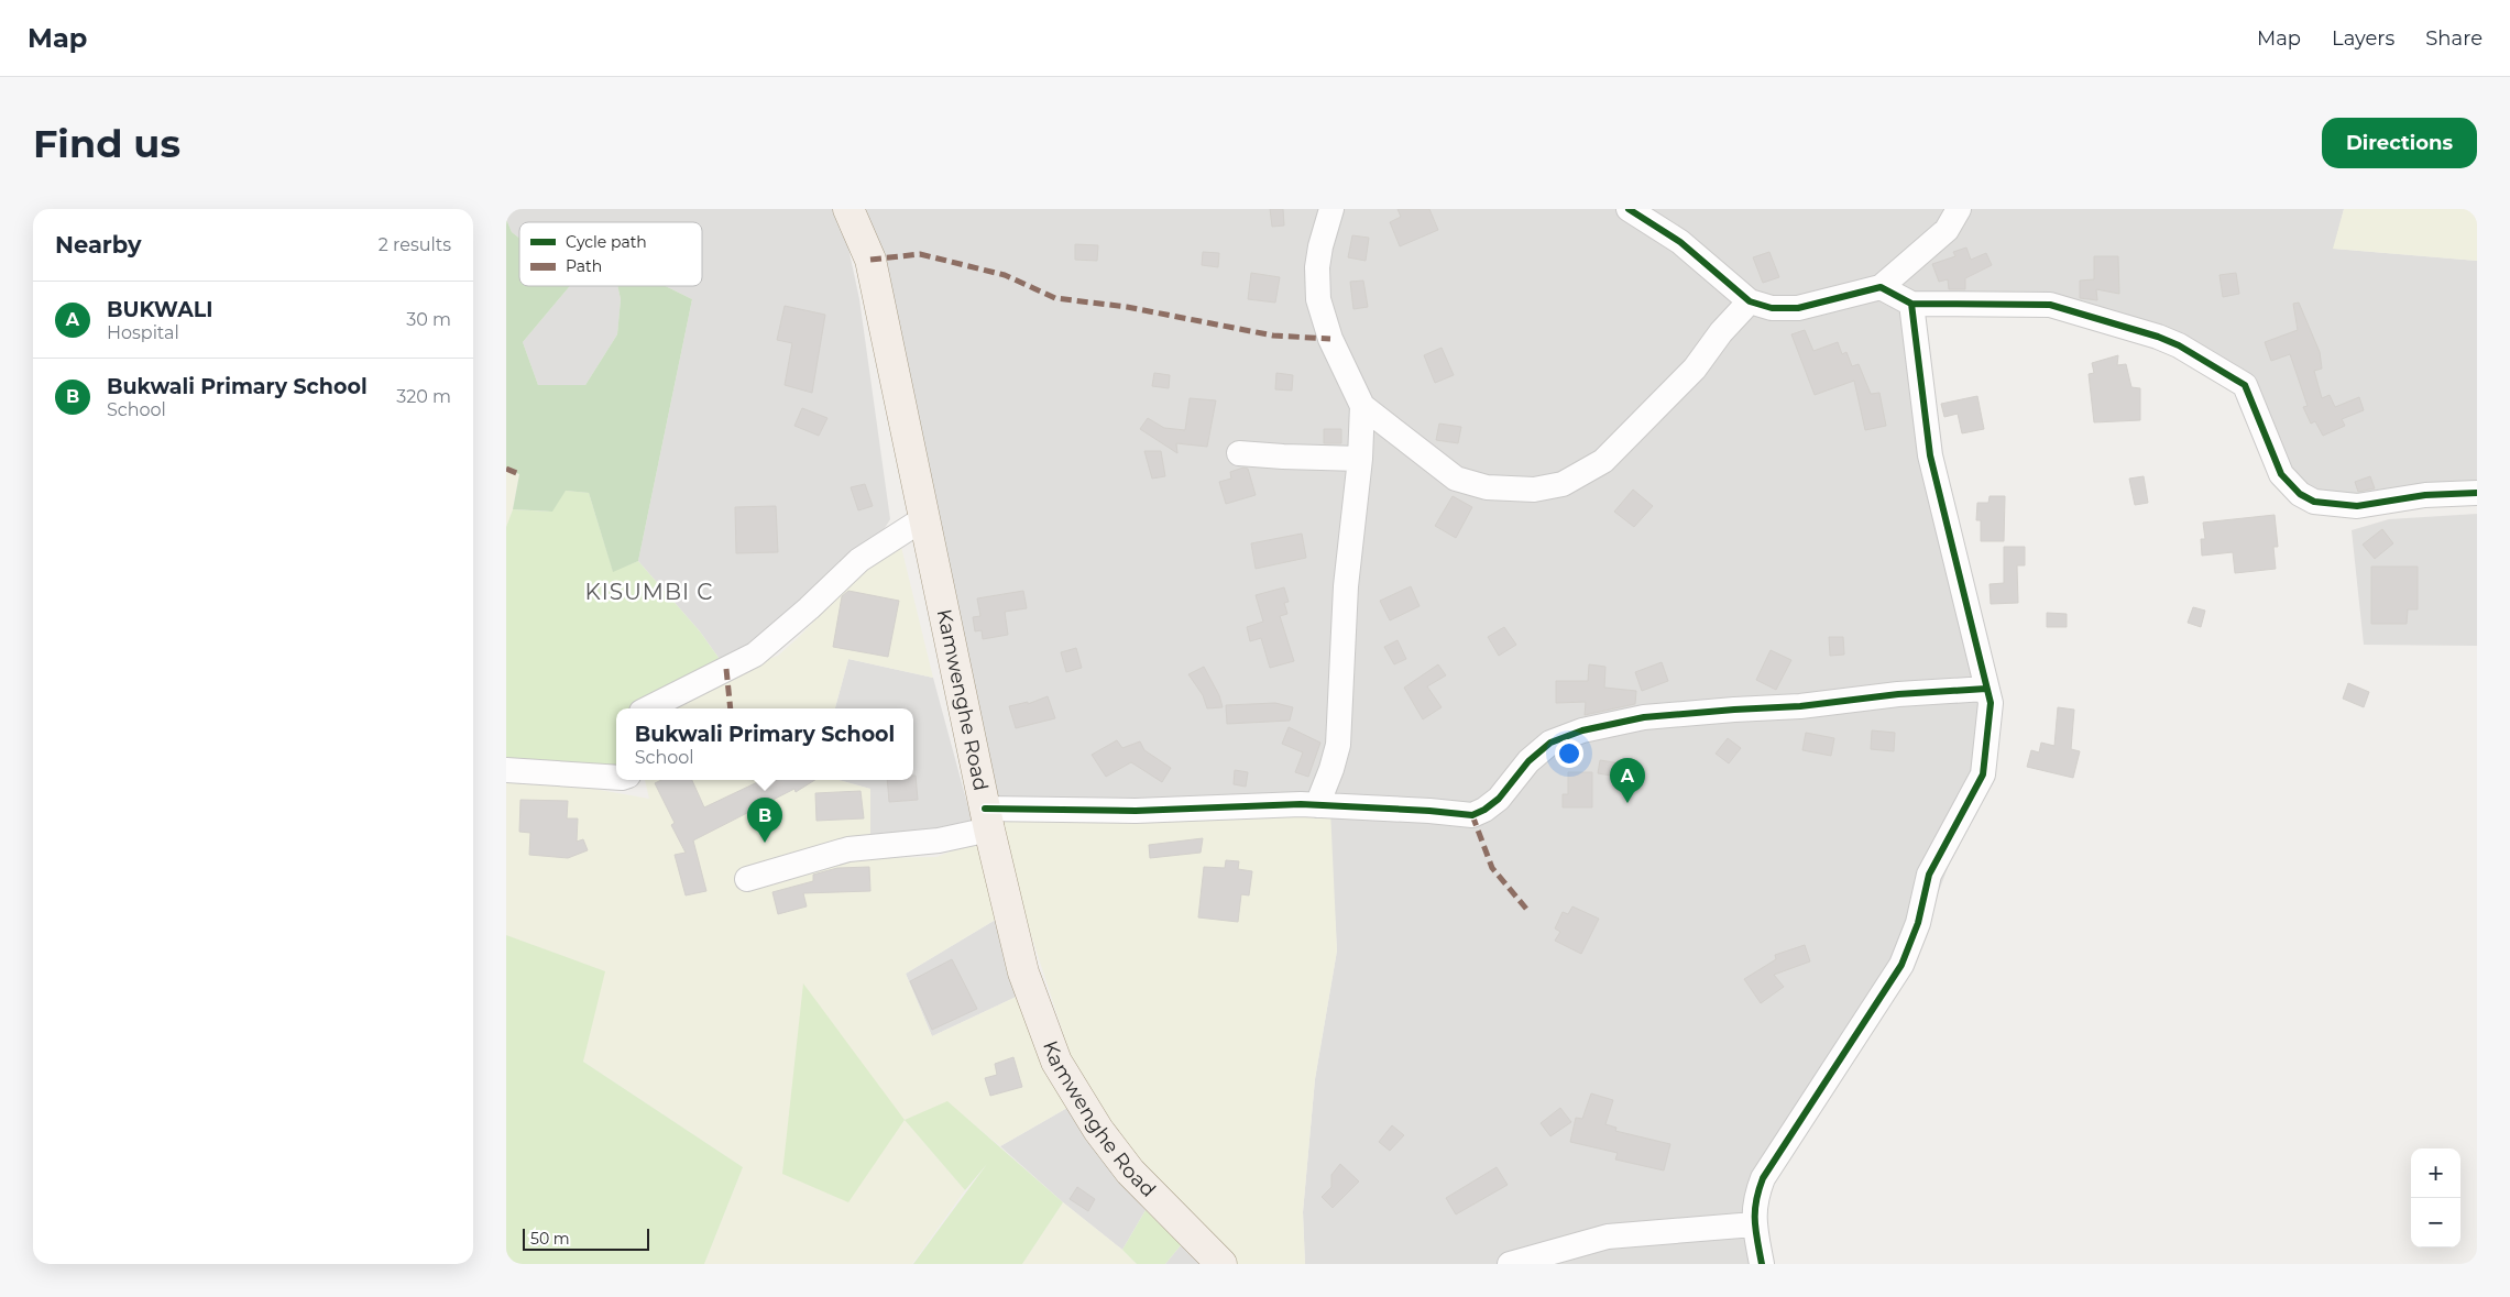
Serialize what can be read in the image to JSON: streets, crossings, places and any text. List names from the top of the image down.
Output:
{
  "streets": {
    "main road": ["Kamwenghe Road"]
  },
  "districts": ["KISUMBI C"],
  "legend": ["Cycle path", "Path"],
  "scale_bar": "50 m",
  "page": {
    "header": "Map",
    "nav": ["Map", "Layers", "Share"],
    "buttons": "Directions",
    "title": "Find us",
    "heading": ["Nearby", "2 results"],
    "list": [
      {
        "mark": "A",
        "name": "BUKWALI",
        "note": "Hospital",
        "value": "30 m"
      },
      {
        "mark": "B",
        "name": "Bukwali Primary School",
        "note": "School",
        "value": "320 m"
      }
    ],
    "popup": ["Bukwali Primary School", "School"],
    "pins": ["A", "B"],
    "map_buttons": ["+", "−"],
    "scale": "50 m"
  }
}
